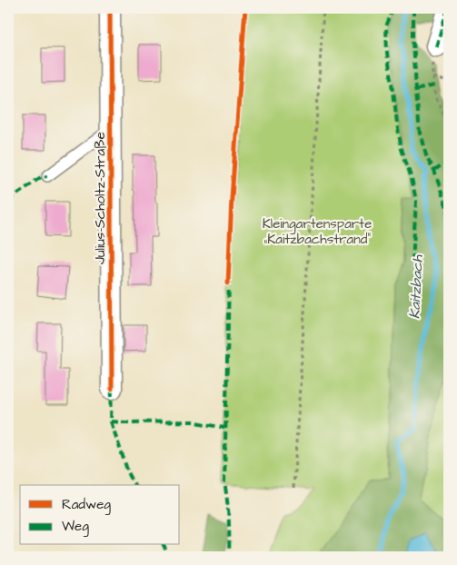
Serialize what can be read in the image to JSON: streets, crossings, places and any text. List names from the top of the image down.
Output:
{
  "streets": {
    "street": ["Julius-Scholtz-Straße"]
  },
  "water": ["Kaitzbach"],
  "parks": ["Kleingartensparte „Kaitzbachstrand“"],
  "legend": ["Radweg", "Weg"]
}
